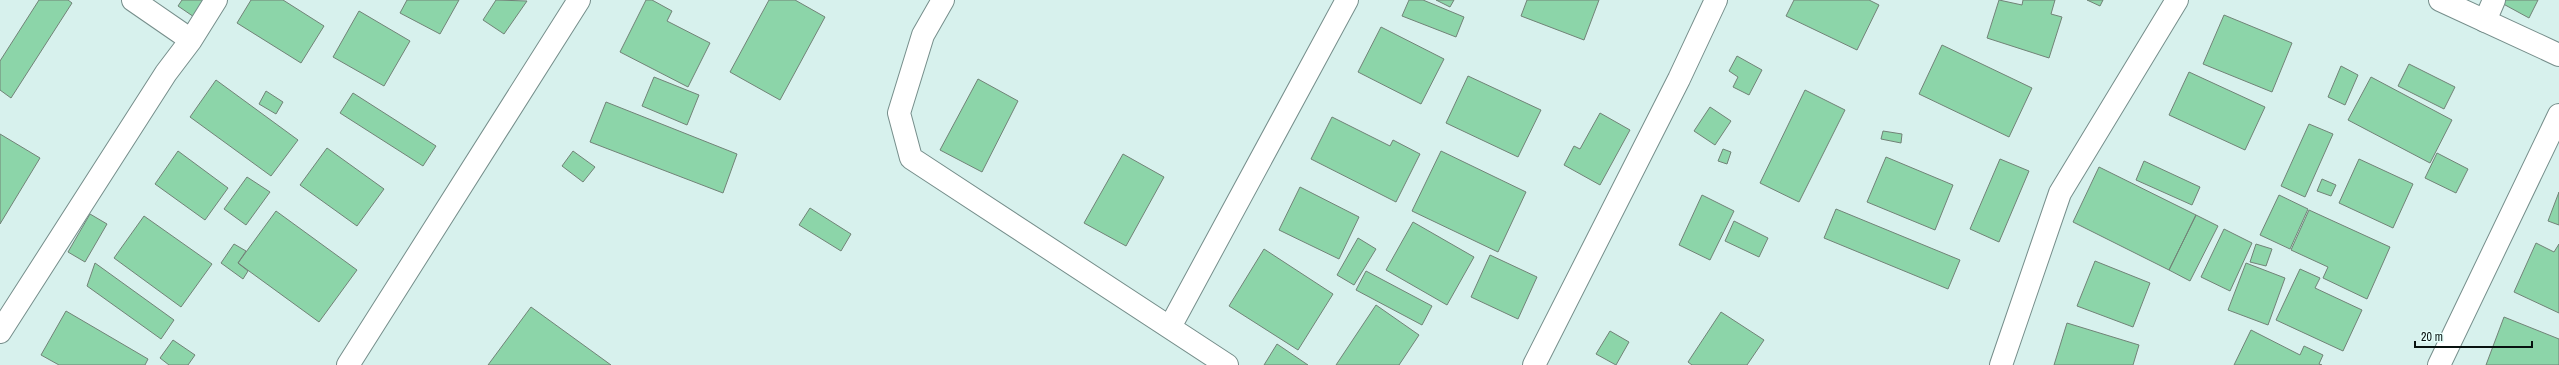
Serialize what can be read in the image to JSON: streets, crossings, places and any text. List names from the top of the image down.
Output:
{
  "scale_bar": "20 m"
}
